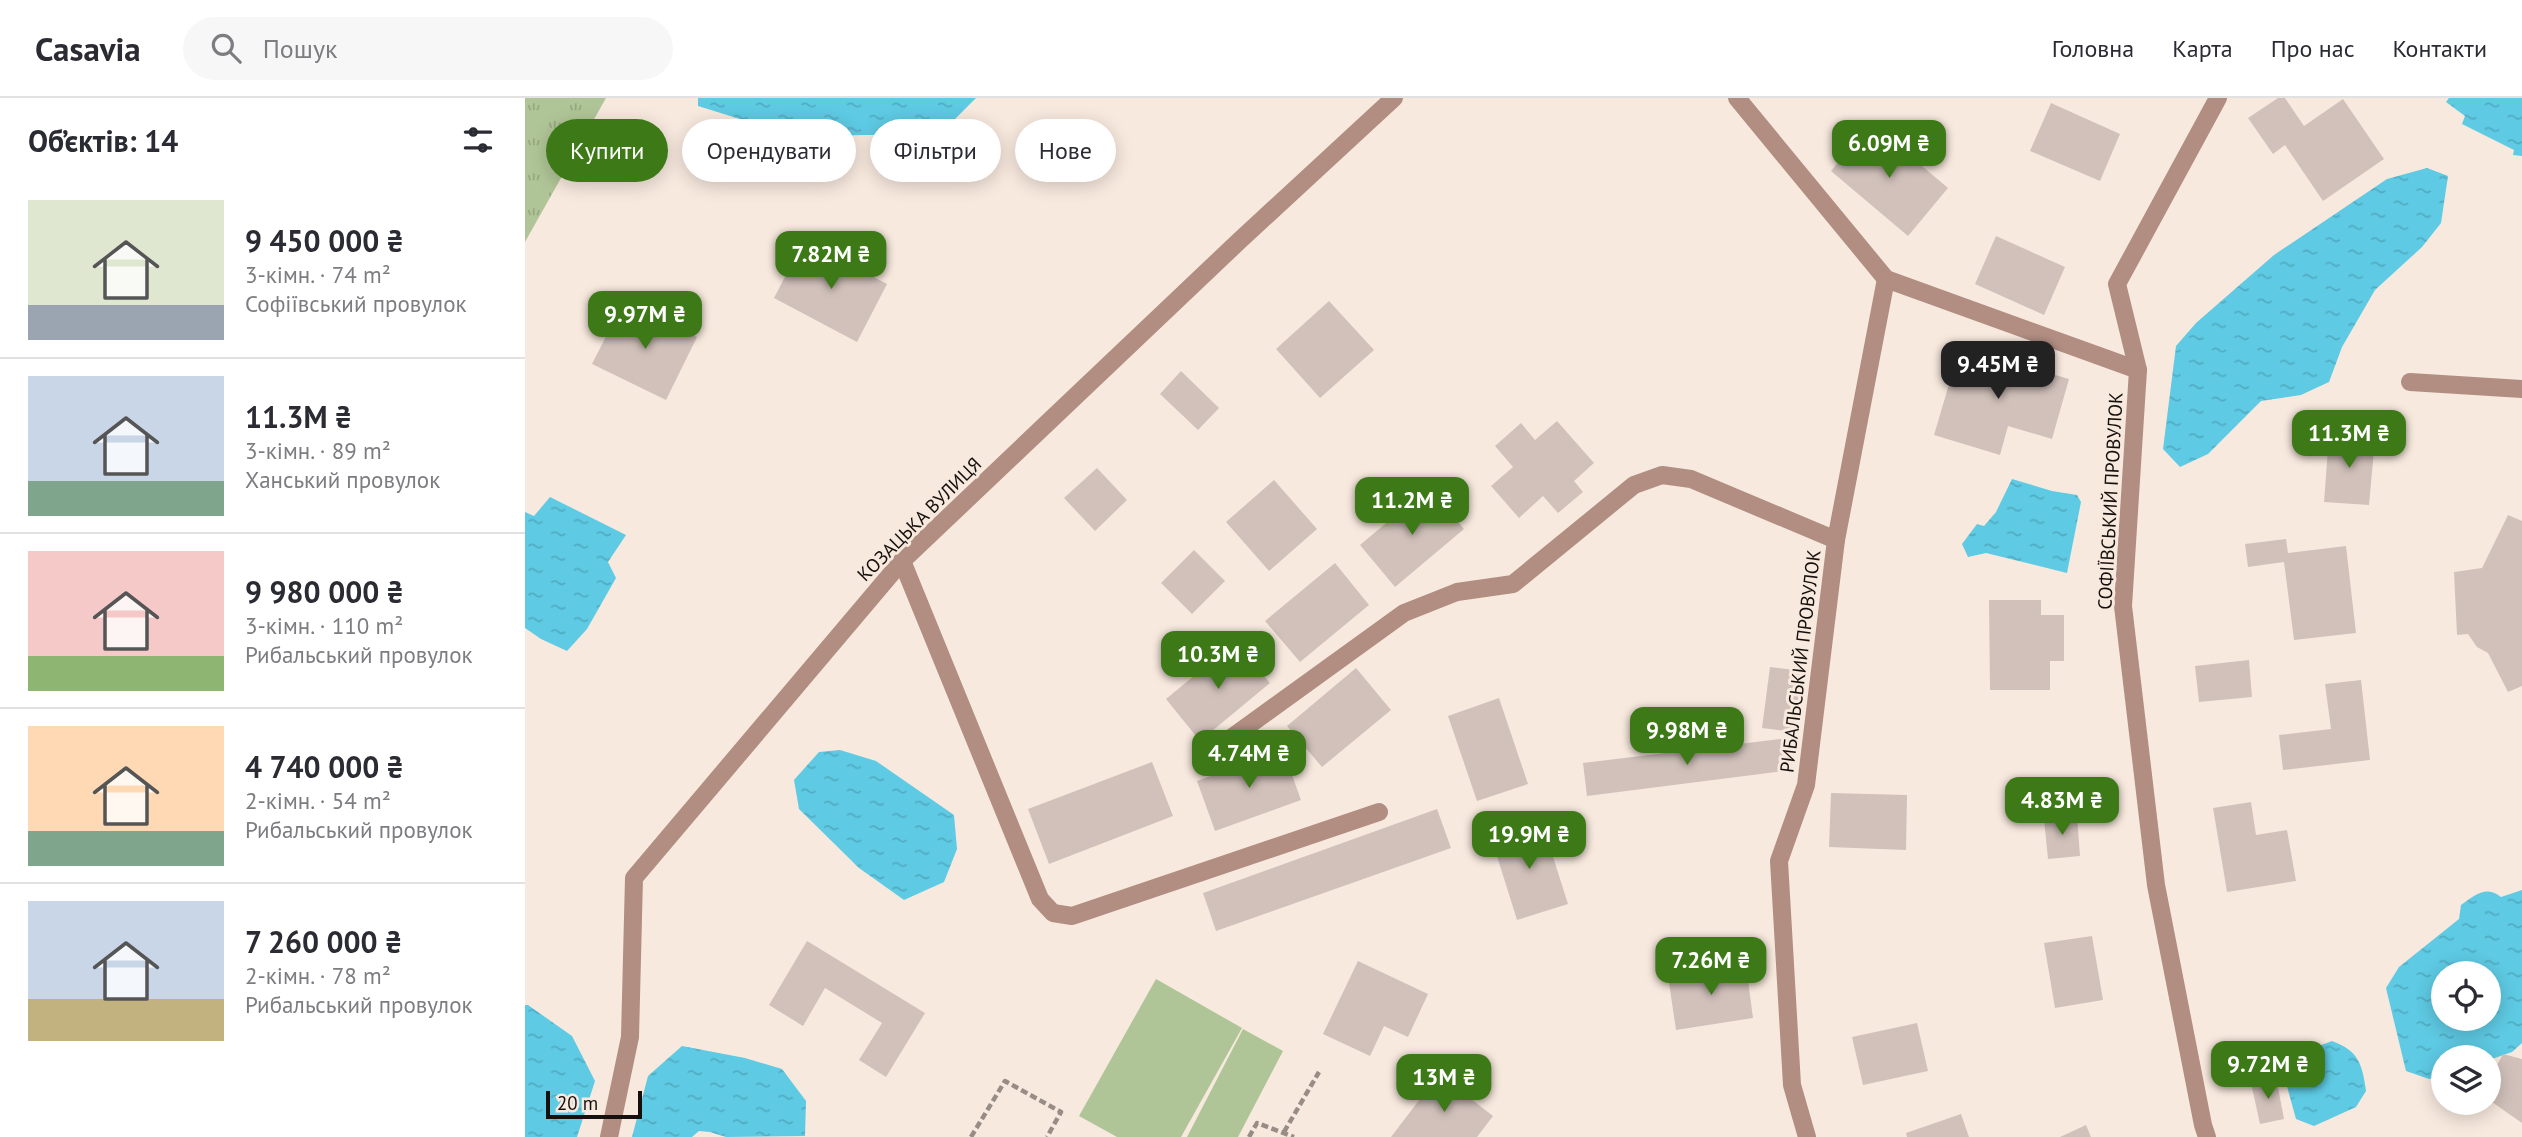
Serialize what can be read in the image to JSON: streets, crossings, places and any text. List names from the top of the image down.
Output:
{
  "streets": {
    "street": ["СОФІЇВСЬКИЙ ПРОВУЛОК", "КОЗАЦЬКА ВУЛИЦЯ", "РИБАЛЬСЬКИЙ ПРОВУЛОК"]
  },
  "scale_bar": "20 m",
  "page": {
    "header": "Casavia",
    "search": "Пошук",
    "nav": [
      "Головна",
      "Карта",
      "Про нас",
      "Контакти"
    ],
    "heading": "Об’єктів: 14",
    "chip": [
      "Купити",
      "Орендувати",
      "Фільтри",
      "Нове"
    ],
    "price": [
      "6.09M ₴",
      "7.82M ₴",
      "9.97M ₴",
      "9.45M ₴",
      "11.3M ₴",
      "11.2M ₴",
      "10.3M ₴",
      "9.98M ₴",
      "4.74M ₴",
      "4.83M ₴",
      "19.9M ₴",
      "7.26M ₴",
      "9.72M ₴",
      "13M ₴"
    ],
    "list": [
      {
        "name": "9 450 000 ₴",
        "note": "3-кімн. · 74 m² · Софіївський провулок"
      },
      {
        "name": "11.3M ₴",
        "note": "3-кімн. · 89 m² · Ханський провулок"
      },
      {
        "name": "9 980 000 ₴",
        "note": "3-кімн. · 110 m² · Рибальський провулок"
      },
      {
        "name": "4 740 000 ₴",
        "note": "2-кімн. · 54 m² · Рибальський провулок"
      },
      {
        "name": "7 260 000 ₴",
        "note": "2-кімн. · 78 m² · Рибальський провулок"
      }
    ],
    "scale": "20 m"
  }
}
